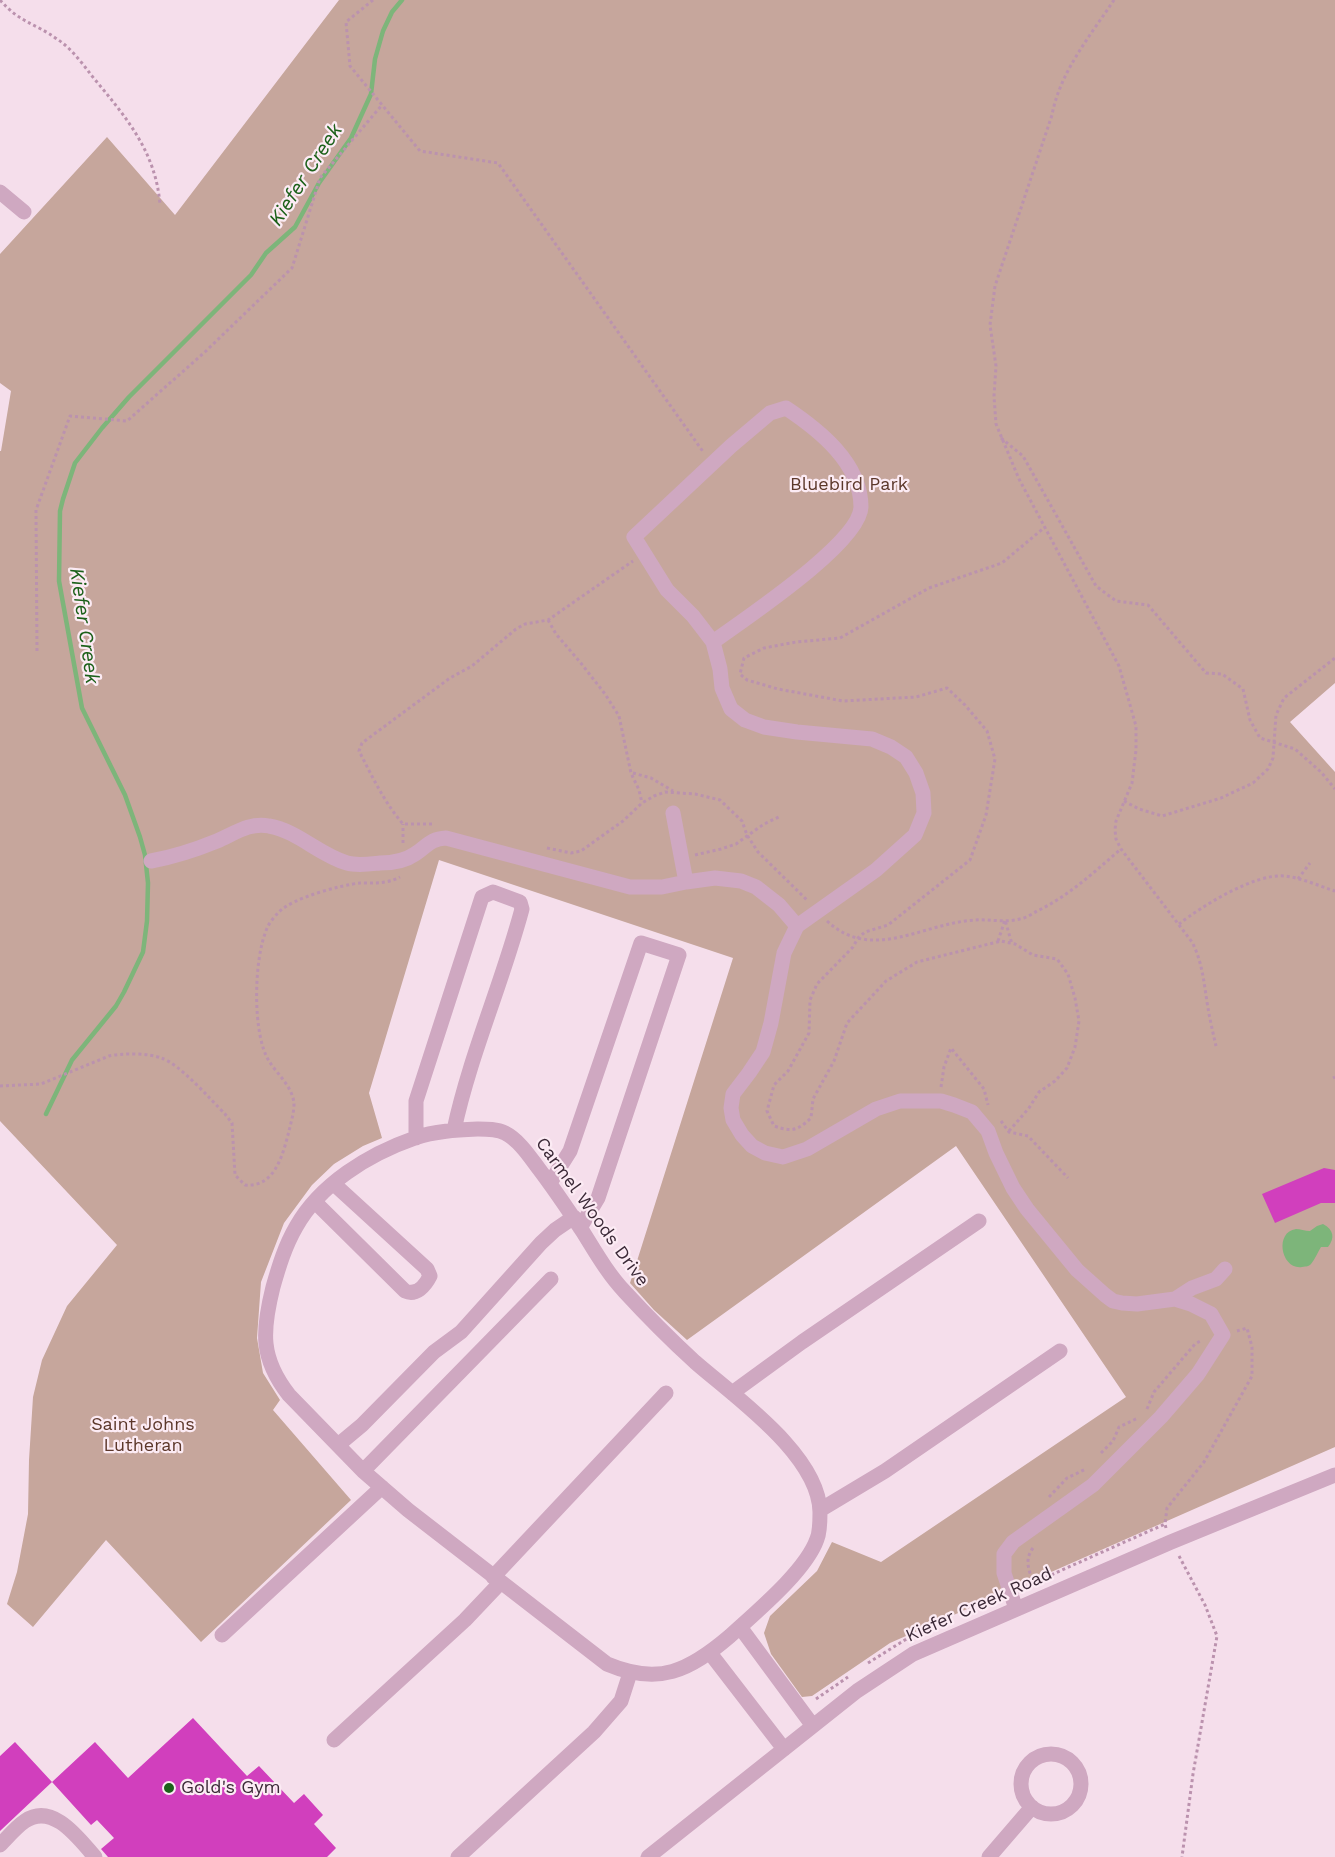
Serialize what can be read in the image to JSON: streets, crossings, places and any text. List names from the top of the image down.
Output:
{
  "streets": {
    "street": ["Carmel Woods Drive", "Kiefer Creek Road"]
  },
  "water": ["Kiefer Creek"],
  "parks": ["Bluebird Park", "Saint Johns Lutheran"],
  "places": ["Gold's Gym"]
}
